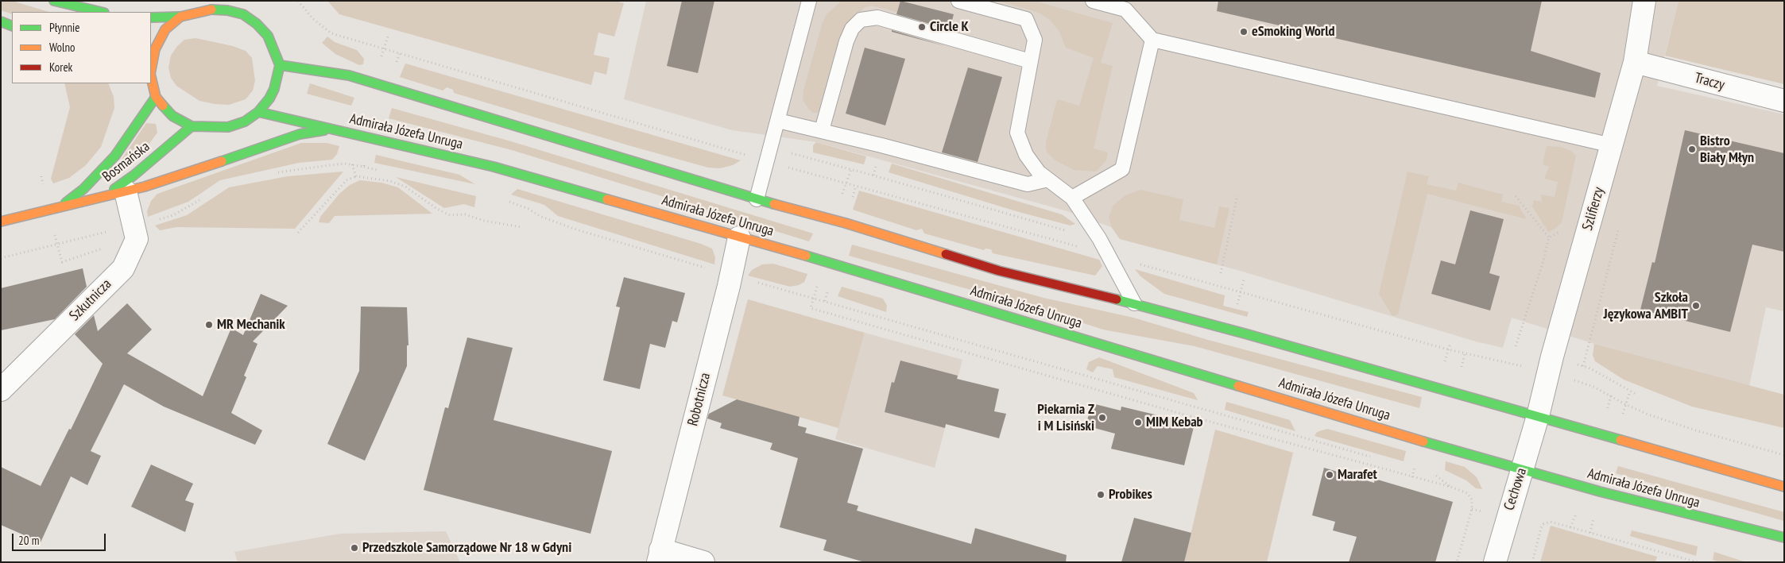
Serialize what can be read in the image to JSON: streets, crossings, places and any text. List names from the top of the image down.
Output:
{
  "streets": {
    "street": [
      "Traczy",
      "Admirała Józefa Unruga",
      "Bosmańska",
      "Szlifierzy",
      "Szkutnicza",
      "Robotnicza",
      "Cechowa"
    ]
  },
  "crossings": [
    ["Traczy", "Szlifierzy"],
    ["Admirała Józefa Unruga", "Szlifierzy"],
    ["Admirała Józefa Unruga", "Robotnicza"],
    ["Admirała Józefa Unruga", "Cechowa"],
    ["Bosmańska", "Szkutnicza"],
    ["Szlifierzy", "Cechowa"]
  ],
  "places": [
    "Circle K",
    "eSmoking World",
    "Bistro Biały Młyn",
    "Szkoła Językowa AMBIT",
    "MR Mechanik",
    "Piekarnia Z i M Lisiński",
    "MIM Kebab",
    "Marafet",
    "Probikes",
    "Przedszkole Samorządowe Nr 18 w Gdyni"
  ],
  "legend": ["Płynnie", "Wolno", "Korek"],
  "scale_bar": "20 m"
}
